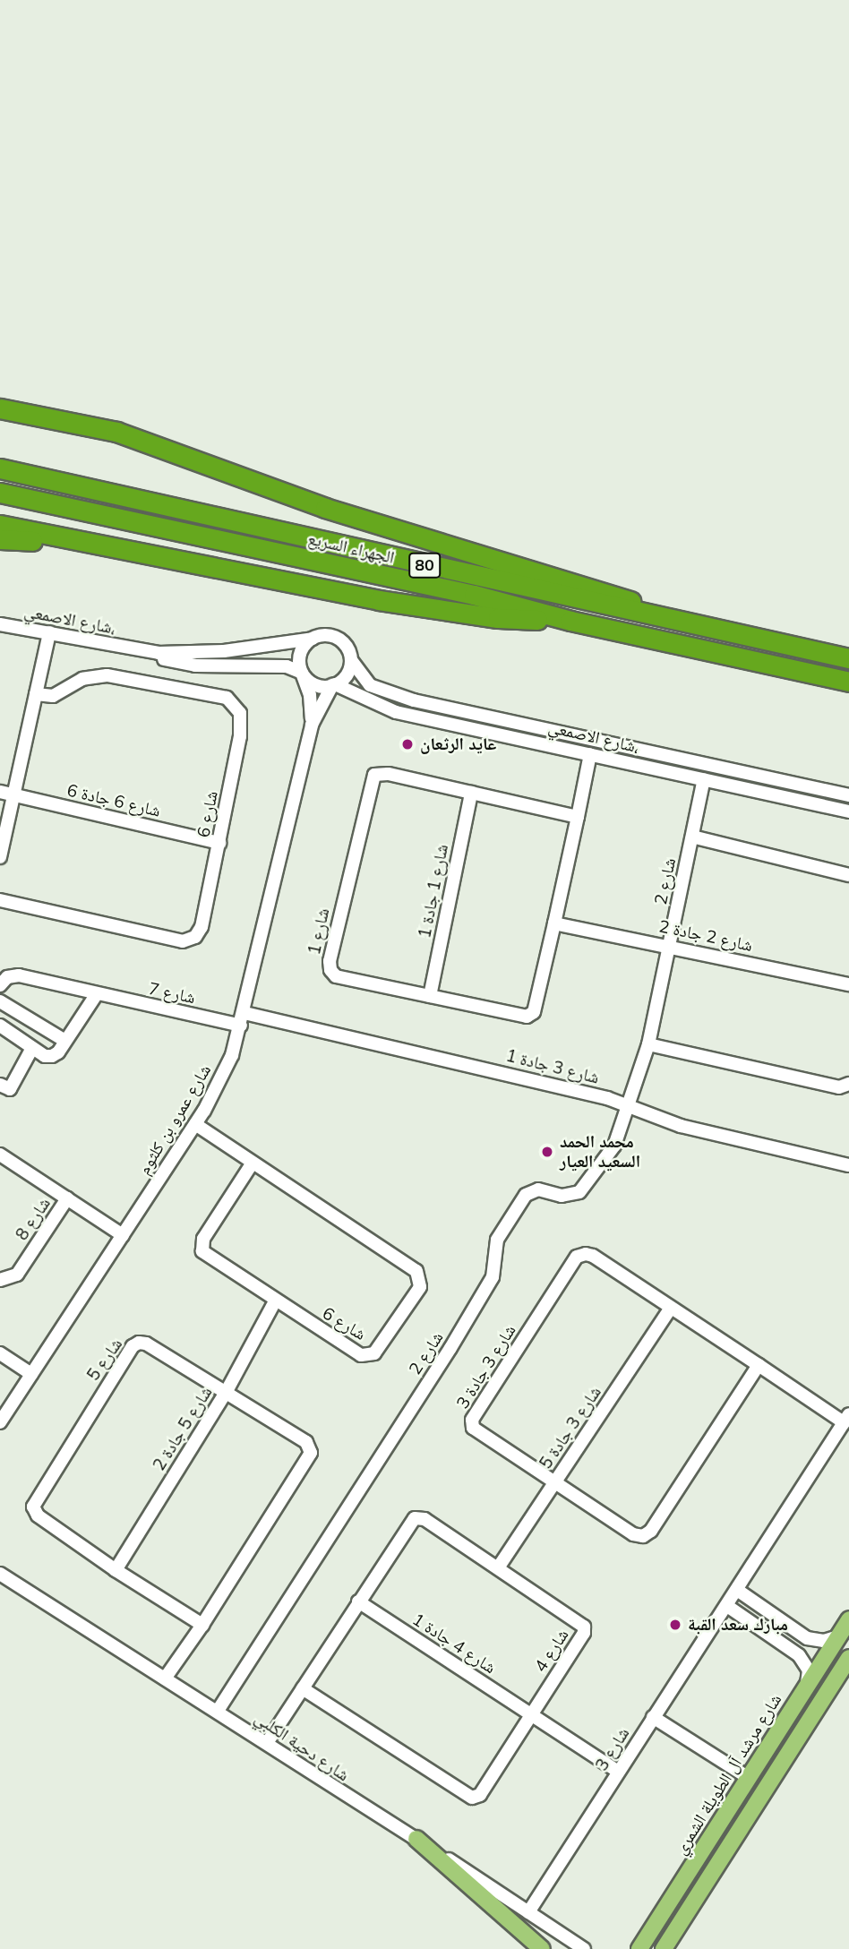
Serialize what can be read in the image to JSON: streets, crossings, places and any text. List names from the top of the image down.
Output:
{
  "streets": {
    "highway": ["الجهراء السريع", "80"],
    "main road": ["شارع مرشد آل الطويلة الشمري"],
    "street": [
      "شارع الاصمعي،",
      "شارع 6 جادة 6",
      "شارع 6",
      "شارع 2",
      "شارع 1 جادة 1",
      "شارع 1",
      "شارع 2 جادة 2",
      "شارع 7",
      "شارع 3 جادة 1",
      "شارع عمرو بن كلثوم",
      "شارع 8",
      "شارع 5",
      "شارع 3 جادة 3",
      "شارع 3 جادة 5",
      "شارع 5 جادة 2",
      "شارع 4 جادة 1",
      "شارع 4",
      "شارع دحية الكلبي",
      "شارع 3"
    ]
  },
  "crossings": [
    ["شارع الاصمعي،", "شارع 2"],
    ["شارع الاصمعي،", "شارع 1"],
    ["شارع الاصمعي،", "شارع عمرو بن كلثوم"],
    ["شارع 6 جادة 6", "شارع 6"],
    ["شارع 6", "شارع عمرو بن كلثوم"],
    ["شارع 6", "شارع 5 جادة 2"],
    ["شارع 2", "شارع 2 جادة 2"],
    ["شارع 2", "شارع 3 جادة 1"],
    ["شارع 2", "شارع دحية الكلبي"],
    ["شارع 1 جادة 1", "شارع 1"],
    ["شارع 1", "شارع 2 جادة 2"],
    ["شارع 7", "شارع 3 جادة 1"],
    ["شارع 7", "شارع عمرو بن كلثوم"],
    ["شارع 3 جادة 1", "شارع عمرو بن كلثوم"],
    ["شارع عمرو بن كلثوم", "شارع 8"],
    ["شارع 5", "شارع 5 جادة 2"],
    ["شارع 5", "شارع دحية الكلبي"],
    ["شارع 3 جادة 3", "شارع 3 جادة 5"],
    ["شارع 3 جادة 3", "شارع 3"],
    ["شارع 3 جادة 5", "شارع 4"],
    ["شارع 4 جادة 1", "شارع 4"],
    ["شارع 4 جادة 1", "شارع 3"],
    ["شارع 4", "شارع دحية الكلبي"],
    ["شارع دحية الكلبي", "شارع 3"]
  ],
  "places": ["عايد الرثعان", "محمد الحمد السعيد العيار", "مبارك سعد القبة"]
}
